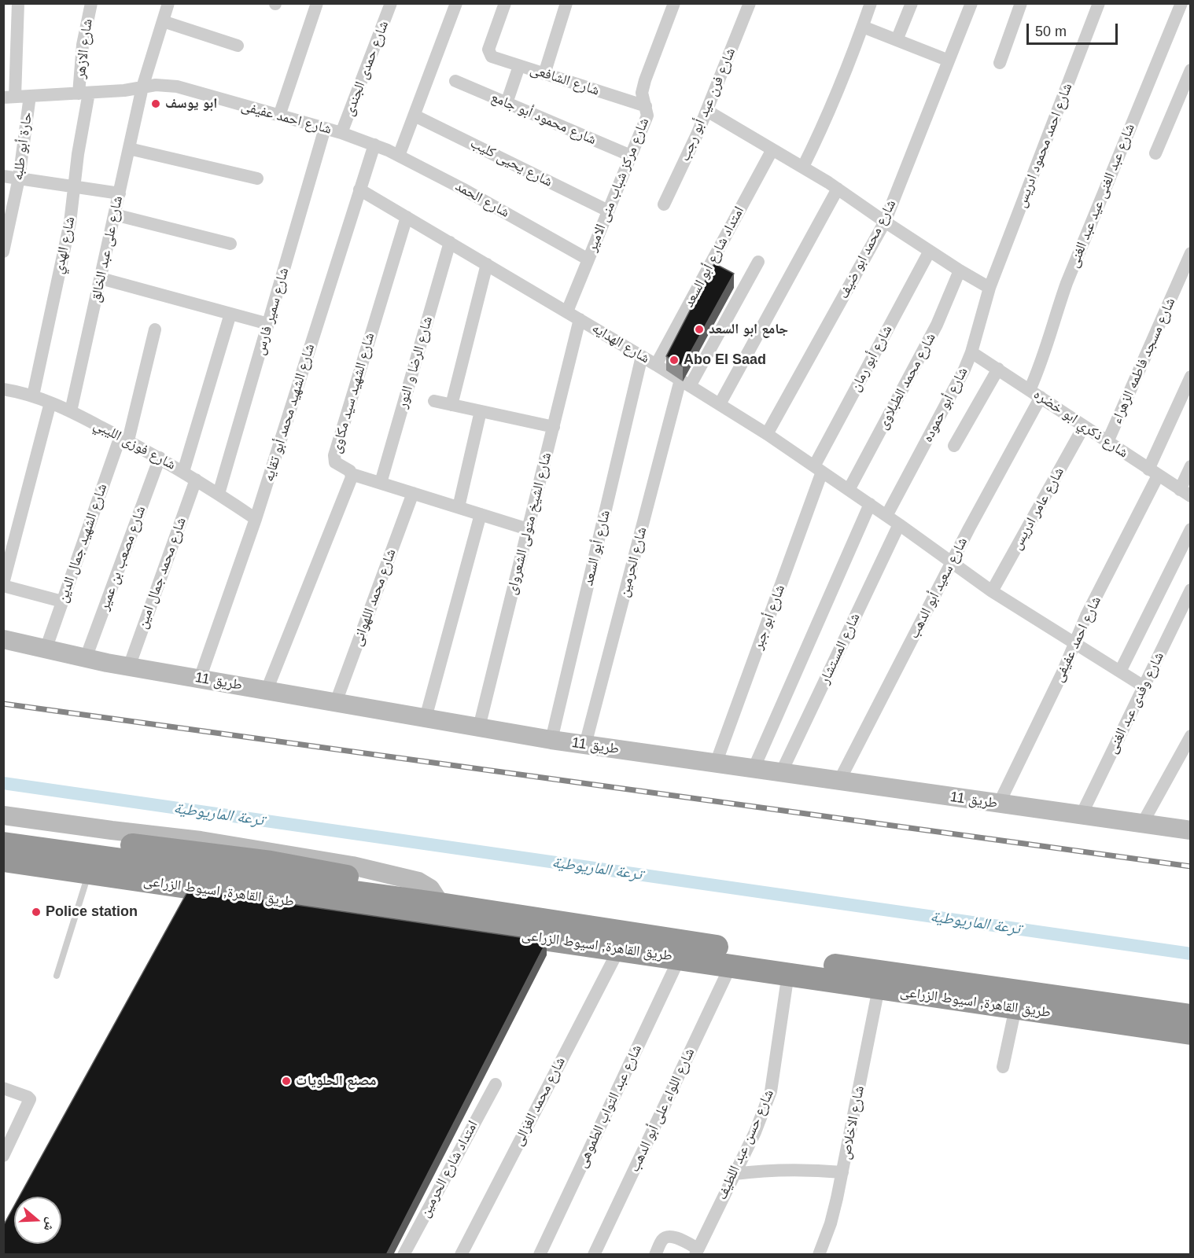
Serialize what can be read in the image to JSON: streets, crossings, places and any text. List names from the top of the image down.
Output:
{
  "streets": {
    "highway": ["طريق القاهرة, اسيوط الزراعى"],
    "street": [
      "شارع الازهر",
      "شارع حمدى الجندى",
      "شارع الشافعى",
      "شارع فرن عيد أبو رجب",
      "شارع احمد عفيفى",
      "شارع محمود أبو جامع",
      "شارع احمد محمود ادريس",
      "حارة أبو طلبه",
      "شارع يحيى كليب",
      "شارع مركز شباب منى الامير",
      "شارع عبد الغنى عيد عبد الغنى",
      "شارع الحمد",
      "شارع الهدي",
      "شارع على عبد الخالق",
      "شارع محمد ابو ضيف",
      "امتداد شارع أبو السعد",
      "شارع سمير فارس",
      "شارع الهدايه",
      "شارع أبو رمان",
      "شارع مسجد فاطمه الزهراء",
      "شارع الرضا و النور",
      "شارع محمد الطبلاوى",
      "شارع الشهيد سيد مكاوى",
      "شارع أبو حموده",
      "شارع الشهيد محمد أبو تقايه",
      "شارع ذكري ابو خضره",
      "شارع فوزى الليبي",
      "شارع عامر ادريس",
      "شارع الشيخ متولى الشعرواى",
      "شارع الشهيد جمال الدين",
      "شارع أبو السعد",
      "شارع مصعب بن عمير",
      "شارع الحرمين",
      "شارع محمد جمال امين",
      "شارع سعيد أبو الدهب",
      "شارع محمد اللهوانى",
      "شارع أبو جبر",
      "شارع المستشار",
      "طريق 11",
      "شارع وفدى عبد الغنى",
      "شارع محمد الغزالى",
      "شارع عبد التواب الطموهى",
      "شارع اللواء على أبو الدهب",
      "شارع الاخلاص",
      "شارع حسن عبد اللطيف",
      "امتداد شارع الحرمين"
    ]
  },
  "crossings": [
    ["شارع الازهر", "شارع احمد عفيفى"],
    ["شارع الازهر", "شارع الهدي"],
    ["شارع حمدى الجندى", "شارع احمد عفيفى"],
    ["شارع الشافعى", "شارع مركز شباب منى الامير"],
    ["شارع احمد عفيفى", "حارة أبو طلبه"],
    ["شارع احمد عفيفى", "شارع الحمد"],
    ["شارع احمد عفيفى", "شارع الهدي"],
    ["شارع احمد عفيفى", "شارع على عبد الخالق"],
    ["شارع احمد عفيفى", "شارع سمير فارس"],
    ["شارع احمد عفيفى", "شارع الهدايه"],
    ["شارع احمد عفيفى", "شارع الشهيد محمد أبو تقايه"],
    ["شارع احمد عفيفى", "شارع ذكري ابو خضره"],
    ["شارع احمد عفيفى", "طريق 11"],
    ["شارع محمود أبو جامع", "شارع مركز شباب منى الامير"],
    ["شارع احمد محمود ادريس", "شارع أبو حموده"],
    ["شارع يحيى كليب", "شارع مركز شباب منى الامير"],
    ["شارع مركز شباب منى الامير", "شارع الحمد"],
    ["شارع مركز شباب منى الامير", "شارع الهدايه"],
    ["شارع عبد الغنى عيد عبد الغنى", "شارع ذكري ابو خضره"],
    ["شارع عبد الغنى عيد عبد الغنى", "شارع سعيد أبو الدهب"],
    ["شارع الحمد", "شارع الشهيد محمد أبو تقايه"],
    ["شارع الهدي", "شارع فوزى الليبي"],
    ["شارع على عبد الخالق", "شارع فوزى الليبي"],
    ["شارع محمد ابو ضيف", "شارع الهدايه"],
    ["امتداد شارع أبو السعد", "شارع الهدايه"],
    ["شارع سمير فارس", "شارع فوزى الليبي"],
    ["شارع الهدايه", "شارع أبو رمان"],
    ["شارع الهدايه", "شارع الرضا و النور"],
    ["شارع الهدايه", "شارع محمد الطبلاوى"],
    ["شارع الهدايه", "شارع الشهيد سيد مكاوى"],
    ["شارع الهدايه", "شارع أبو حموده"],
    ["شارع الهدايه", "شارع الشهيد محمد أبو تقايه"],
    ["شارع الهدايه", "شارع عامر ادريس"],
    ["شارع الهدايه", "شارع الشيخ متولى الشعرواى"],
    ["شارع الهدايه", "شارع أبو السعد"],
    ["شارع الهدايه", "شارع الحرمين"],
    ["شارع الهدايه", "شارع سعيد أبو الدهب"],
    ["شارع الهدايه", "شارع أبو جبر"],
    ["شارع الهدايه", "شارع المستشار"],
    ["شارع الهدايه", "شارع وفدى عبد الغنى"],
    ["شارع أبو رمان", "شارع أبو جبر"],
    ["شارع مسجد فاطمه الزهراء", "شارع ذكري ابو خضره"],
    ["شارع الشهيد سيد مكاوى", "طريق 11"],
    ["شارع أبو حموده", "شارع ذكري ابو خضره"],
    ["شارع الشهيد محمد أبو تقايه", "شارع فوزى الليبي"],
    ["شارع الشهيد محمد أبو تقايه", "طريق 11"],
    ["شارع ذكري ابو خضره", "شارع عامر ادريس"],
    ["شارع ذكري ابو خضره", "شارع سعيد أبو الدهب"],
    ["شارع فوزى الليبي", "شارع الشهيد جمال الدين"],
    ["شارع فوزى الليبي", "شارع مصعب بن عمير"],
    ["شارع فوزى الليبي", "شارع محمد جمال امين"],
    ["شارع الشيخ متولى الشعرواى", "طريق 11"],
    ["شارع الشهيد جمال الدين", "طريق 11"],
    ["شارع أبو السعد", "طريق 11"],
    ["شارع مصعب بن عمير", "طريق 11"],
    ["شارع الحرمين", "طريق 11"],
    ["شارع محمد جمال امين", "طريق 11"],
    ["شارع سعيد أبو الدهب", "طريق 11"],
    ["شارع محمد اللهوانى", "طريق 11"],
    ["شارع أبو جبر", "طريق 11"],
    ["شارع المستشار", "طريق 11"],
    ["طريق 11", "شارع وفدى عبد الغنى"],
    ["طريق القاهرة, اسيوط الزراعى", "شارع محمد الغزالى"],
    ["طريق القاهرة, اسيوط الزراعى", "شارع عبد التواب الطموهى"],
    ["طريق القاهرة, اسيوط الزراعى", "شارع اللواء على أبو الدهب"],
    ["طريق القاهرة, اسيوط الزراعى", "شارع الاخلاص"],
    ["طريق القاهرة, اسيوط الزراعى", "شارع حسن عبد اللطيف"]
  ],
  "water": ["ترعة الماريوطية"],
  "places": [
    "ابو يوسف",
    "جامع ابو السعد",
    "Abo El Saad",
    "Police station",
    "مصنع الحلويات"
  ],
  "scale_bar": "50 m",
  "north": "right"
}
